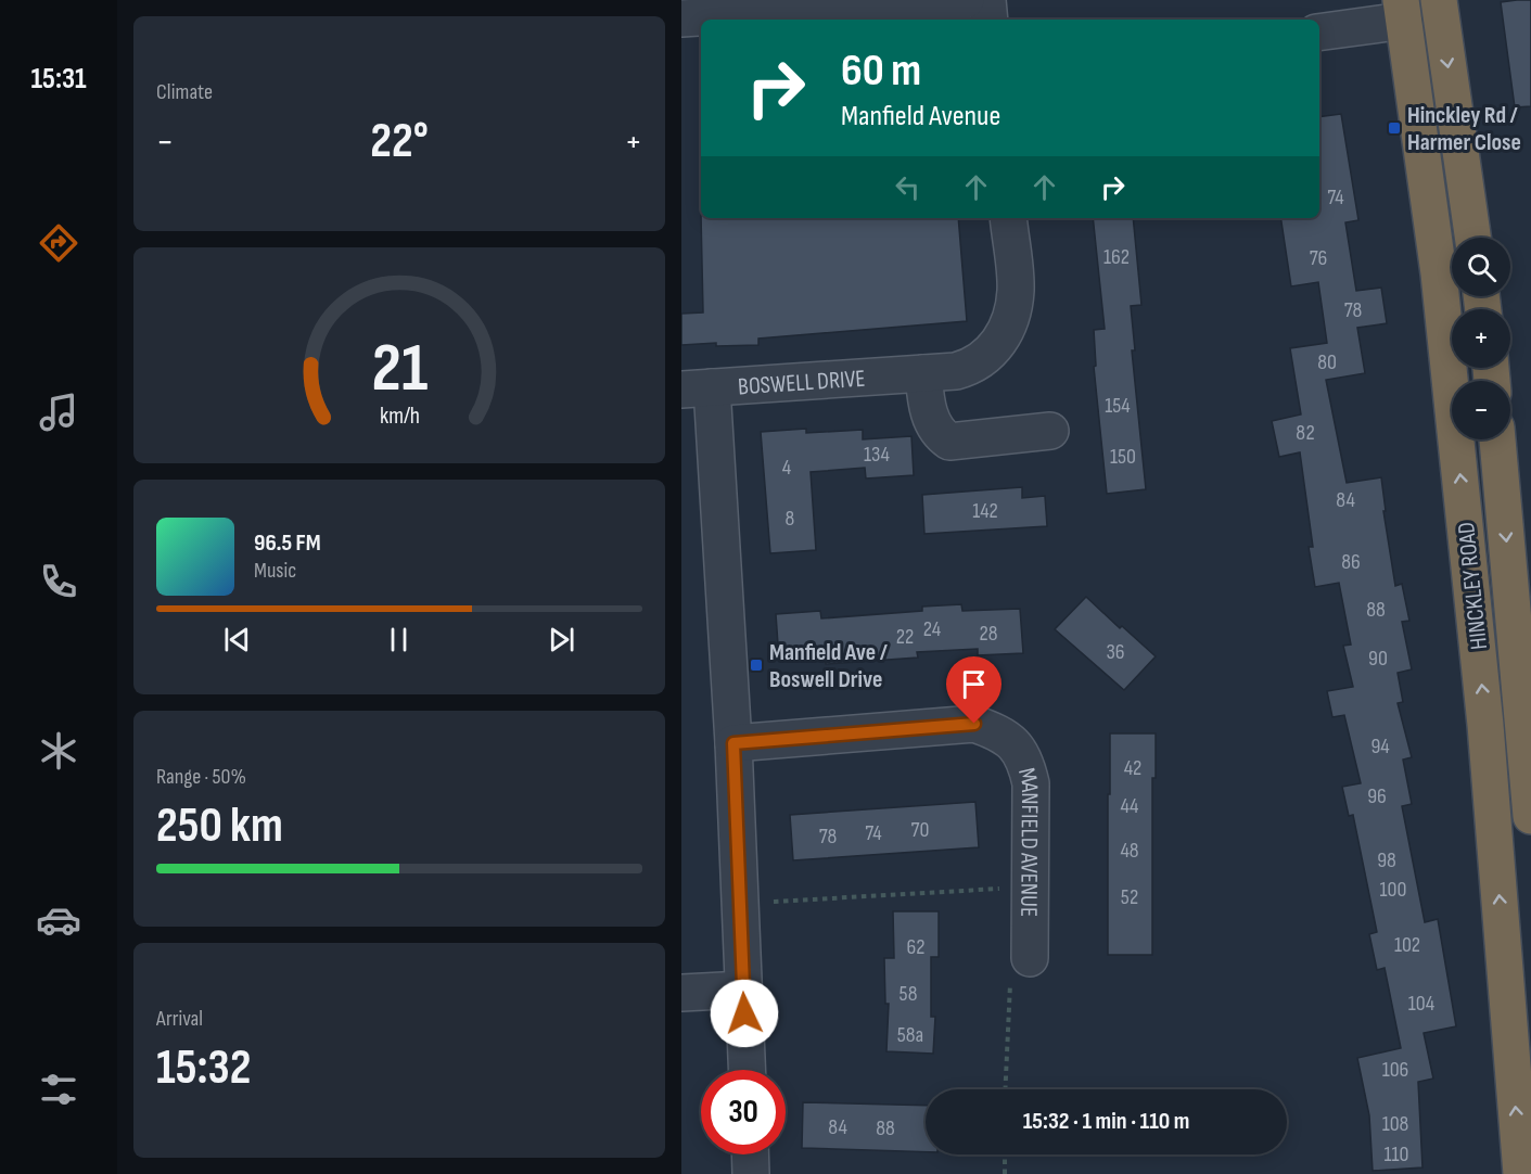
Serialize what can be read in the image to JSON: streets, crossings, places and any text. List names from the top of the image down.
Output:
{
  "streets": {
    "highway": ["HINCKLEY ROAD"],
    "street": ["BOSWELL DRIVE", "MANFIELD AVENUE"]
  },
  "places": {
    "transit": ["Hinckley Rd / Harmer Close", "Manfield Ave / Boswell Drive"]
  },
  "house_numbers": [
    "74",
    "162",
    "76",
    "78",
    "80",
    "154",
    "82",
    "134",
    "150",
    "4",
    "84",
    "142",
    "8",
    "86",
    "88",
    "24",
    "28",
    "22",
    "36",
    "90",
    "94",
    "42",
    "96",
    "44",
    "70",
    "74",
    "78",
    "48",
    "98",
    "100",
    "52",
    "102",
    "62",
    "58",
    "104",
    "58a",
    "106",
    "108",
    "84",
    "88",
    "110"
  ],
  "page": {
    "tabs": "15:31",
    "tile": [
      "Climate",
      ["Range · 50%", "250 km"],
      ["Arrival", "15:32"]
    ],
    "turn": ["60 m", "Manfield Avenue"],
    "heat": ["−", "22°", "+"],
    "map_buttons": ["+", "−"],
    "song": ["96.5 FM", "Music"],
    "limit": "30",
    "trip": "15:32 · 1 min · 110 m",
    "gauge": ["21", "km/h"]
  }
}
